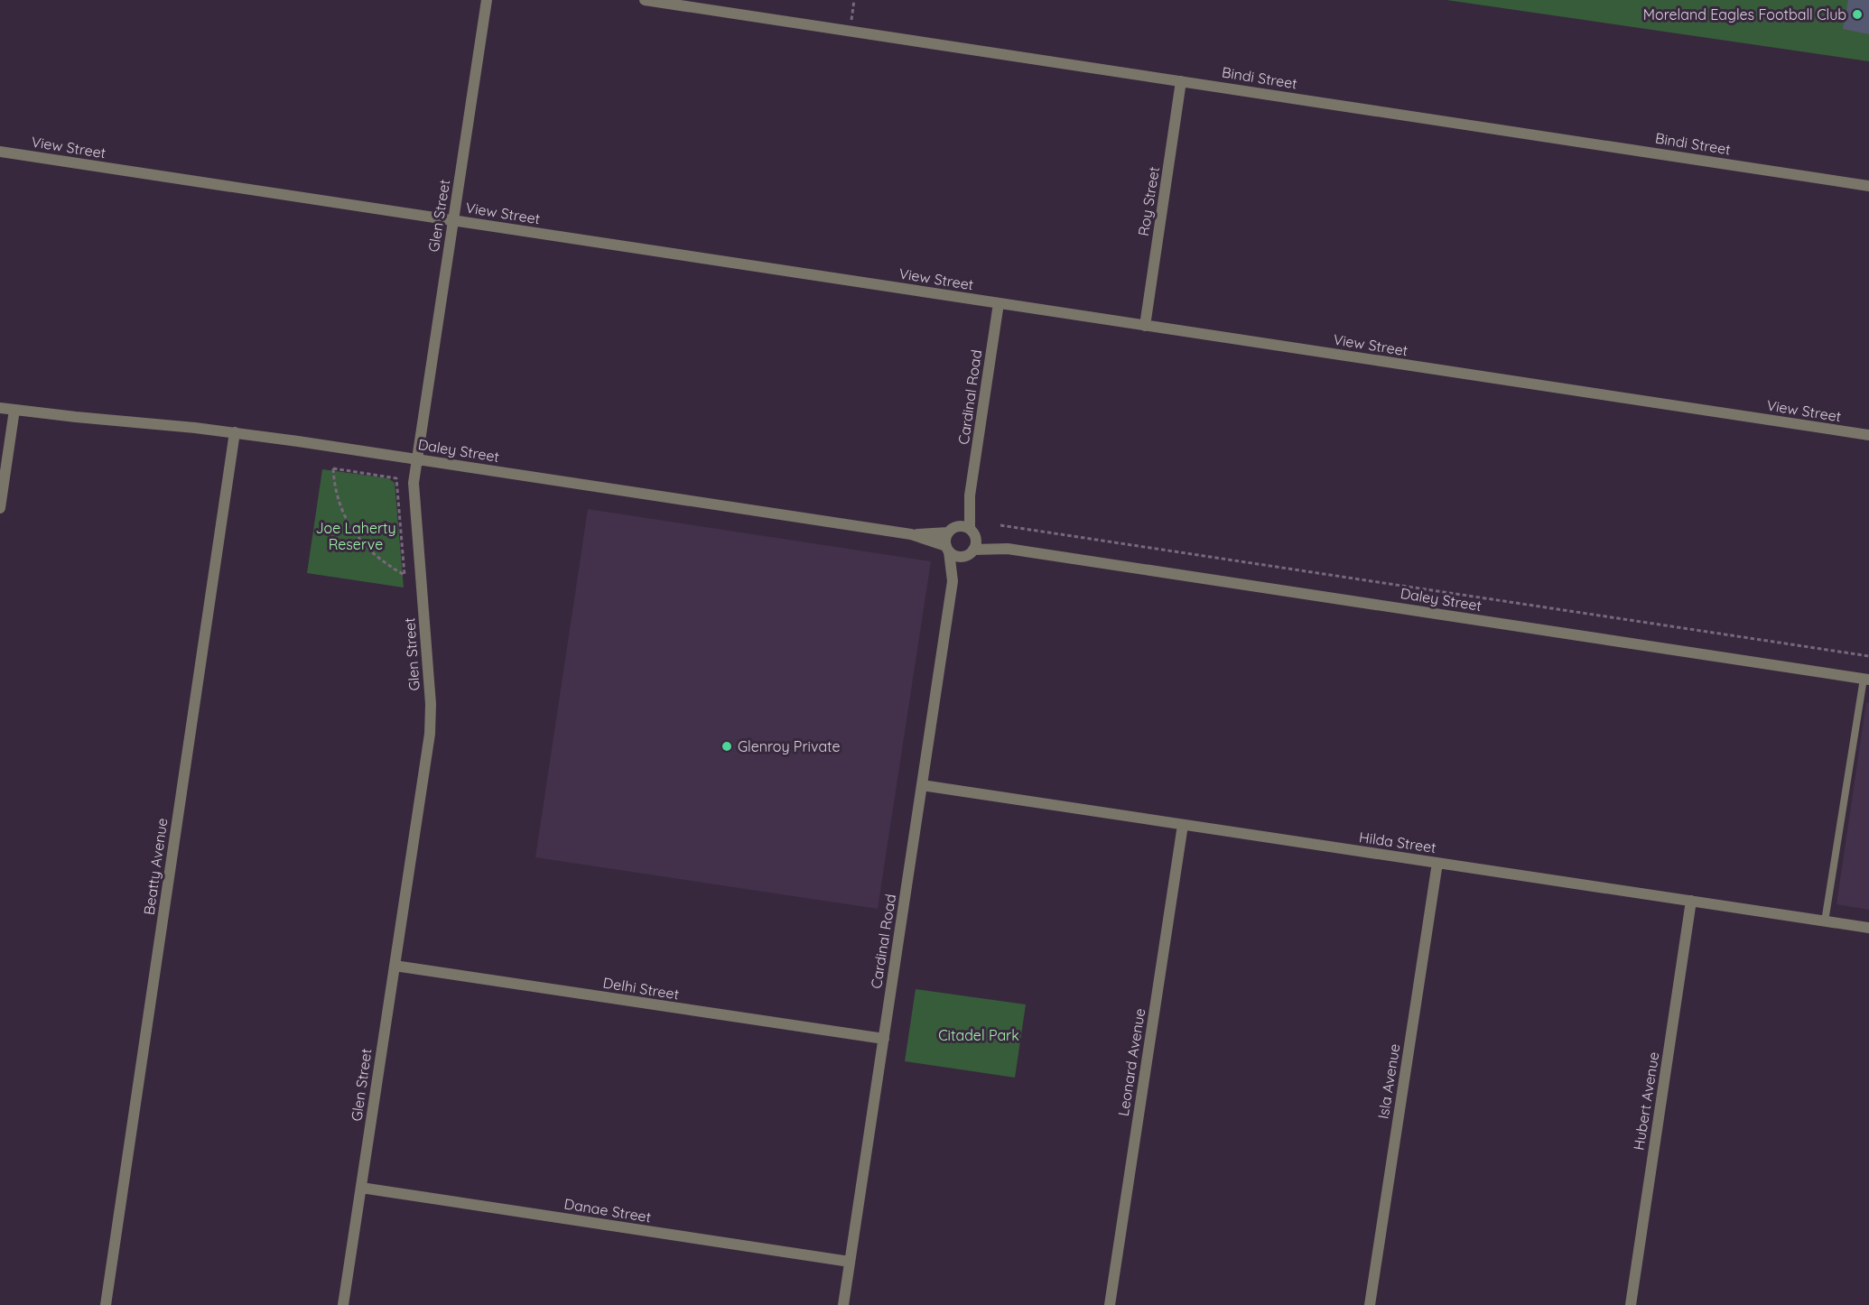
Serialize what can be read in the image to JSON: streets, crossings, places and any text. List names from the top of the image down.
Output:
{
  "streets": {
    "street": [
      "Bindi Street",
      "View Street",
      "Roy Street",
      "Glen Street",
      "Cardinal Road",
      "Daley Street",
      "Hilda Street",
      "Beatty Avenue",
      "Delhi Street",
      "Leonard Avenue",
      "Isla Avenue",
      "Hubert Avenue",
      "Danae Street"
    ]
  },
  "crossings": [
    ["Bindi Street", "Roy Street"],
    ["View Street", "Roy Street"],
    ["View Street", "Glen Street"],
    ["View Street", "Cardinal Road"],
    ["Glen Street", "Daley Street"],
    ["Glen Street", "Delhi Street"],
    ["Glen Street", "Danae Street"],
    ["Cardinal Road", "Daley Street"],
    ["Cardinal Road", "Hilda Street"],
    ["Cardinal Road", "Delhi Street"],
    ["Cardinal Road", "Danae Street"],
    ["Daley Street", "Beatty Avenue"],
    ["Hilda Street", "Leonard Avenue"],
    ["Hilda Street", "Isla Avenue"],
    ["Hilda Street", "Hubert Avenue"]
  ],
  "parks": ["Joe Laherty Reserve", "Citadel Park"],
  "places": ["Moreland Eagles Football Club", "Glenroy Private"]
}
